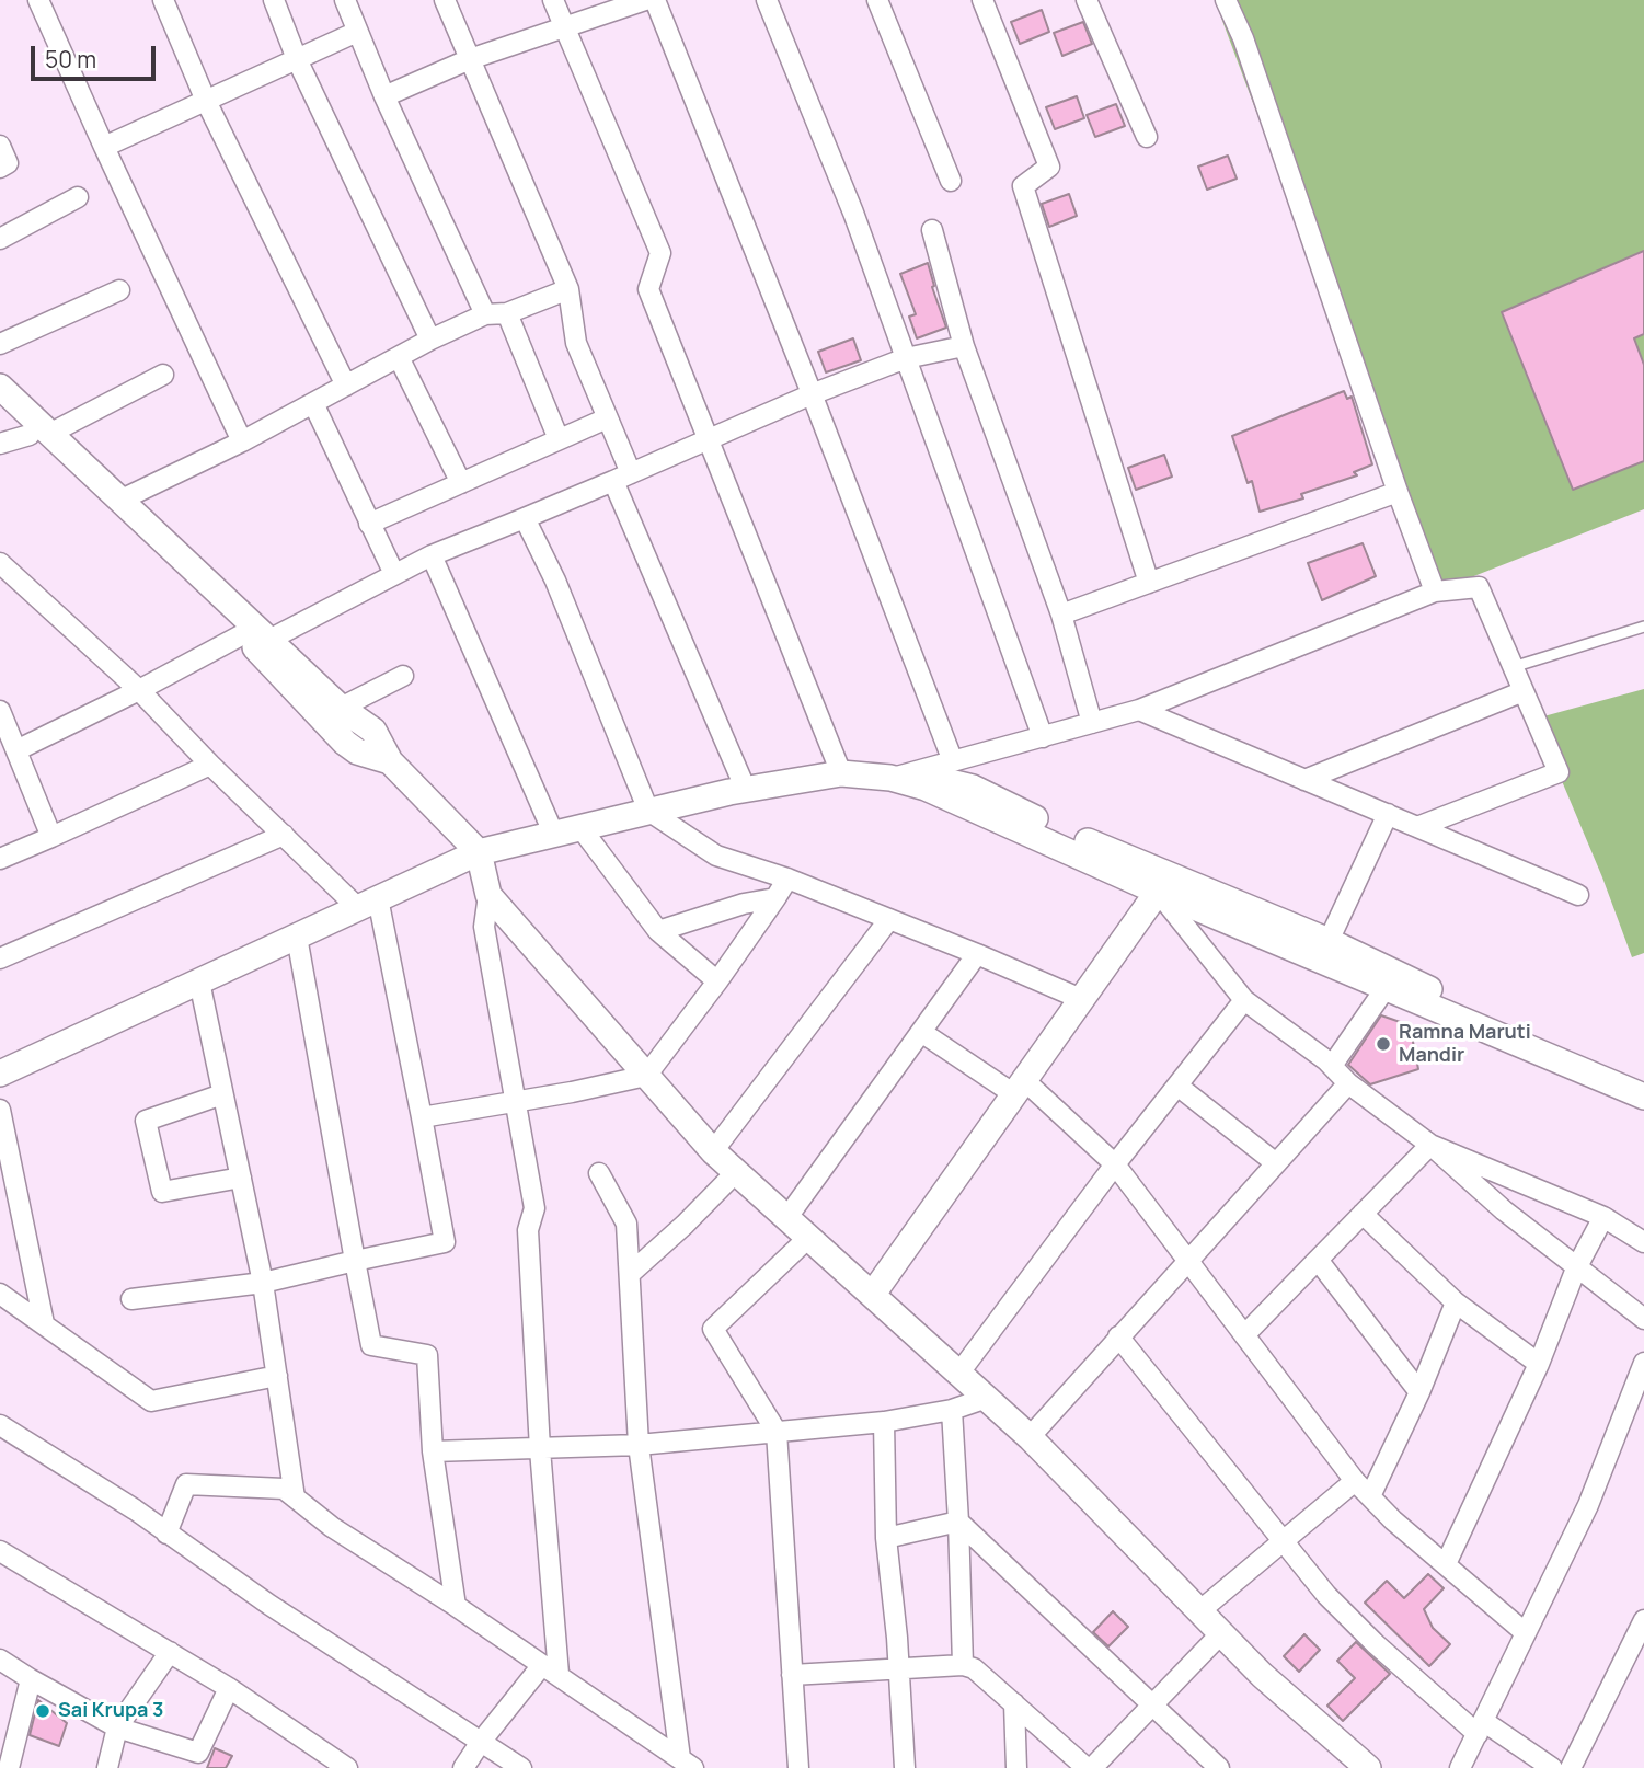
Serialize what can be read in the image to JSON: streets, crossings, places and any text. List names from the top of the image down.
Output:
{
  "places": ["Ramna Maruti Mandir", "Sai Krupa 3"],
  "scale_bar": "50 m"
}
